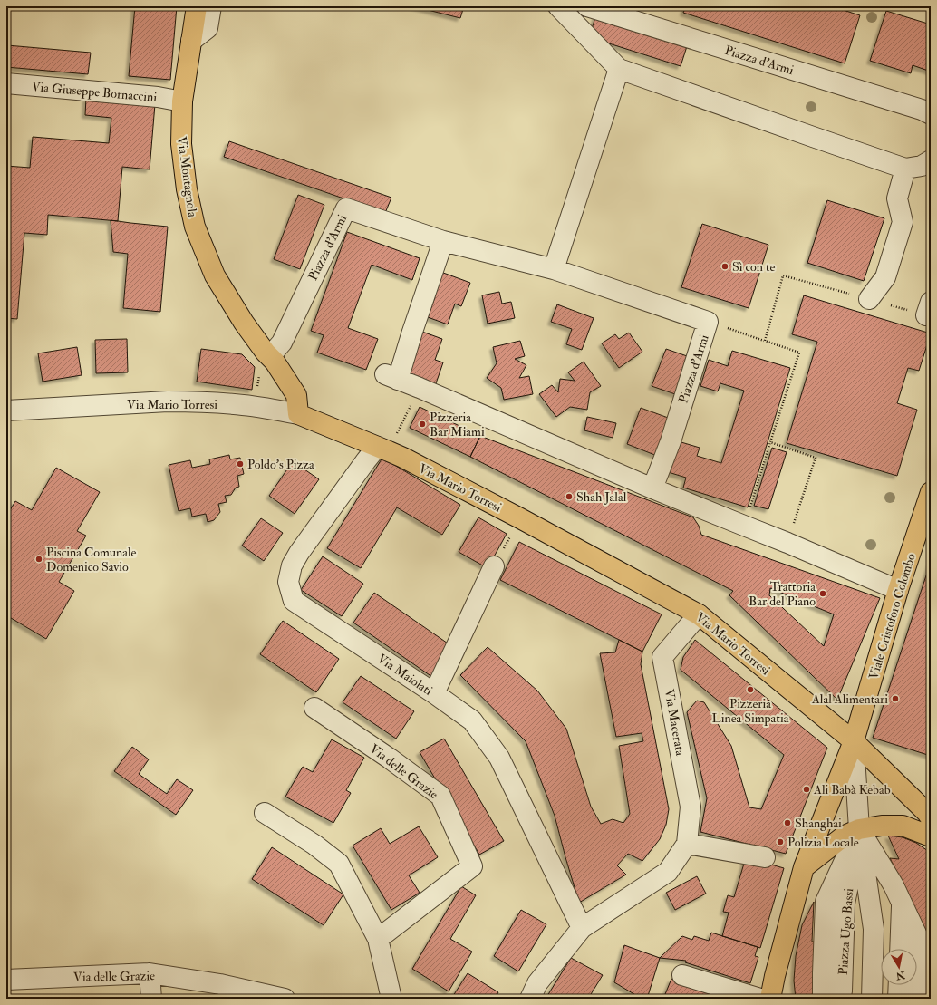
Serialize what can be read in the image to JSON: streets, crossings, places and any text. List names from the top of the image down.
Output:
{
  "streets": {
    "main road": ["Via Montagnola", "Via Mario Torresi", "Viale Cristoforo Colombo"],
    "street": [
      "Piazza d'Armi",
      "Via Giuseppe Bornaccini",
      "Via Maiolati",
      "Via Macerata",
      "Via delle Grazie",
      "Piazza Ugo Bassi"
    ]
  },
  "crossings": [
    ["Piazza d'Armi", "Via Montagnola"],
    ["Via Giuseppe Bornaccini", "Via Montagnola"],
    ["Via Montagnola", "Via Mario Torresi"],
    ["Via Mario Torresi", "Viale Cristoforo Colombo"],
    ["Via Mario Torresi", "Via Maiolati"],
    ["Via Mario Torresi", "Via Macerata"],
    ["Via Mario Torresi", "Piazza Ugo Bassi"],
    ["Viale Cristoforo Colombo", "Piazza Ugo Bassi"],
    ["Via Maiolati", "Via Macerata"]
  ],
  "places": [
    "Sì con te",
    "Pizzeria Bar Miami",
    "Poldo's Pizza",
    "Shah Jalal",
    "Piscina Comunale Domenico Savio",
    "Trattoria Bar del Piano",
    "Pizzeria Linea Simpatia",
    "Alal Alimentari",
    "Ali Babà Kebab",
    "Shanghai",
    "Polizia Locale"
  ],
  "north": "bottom"
}
